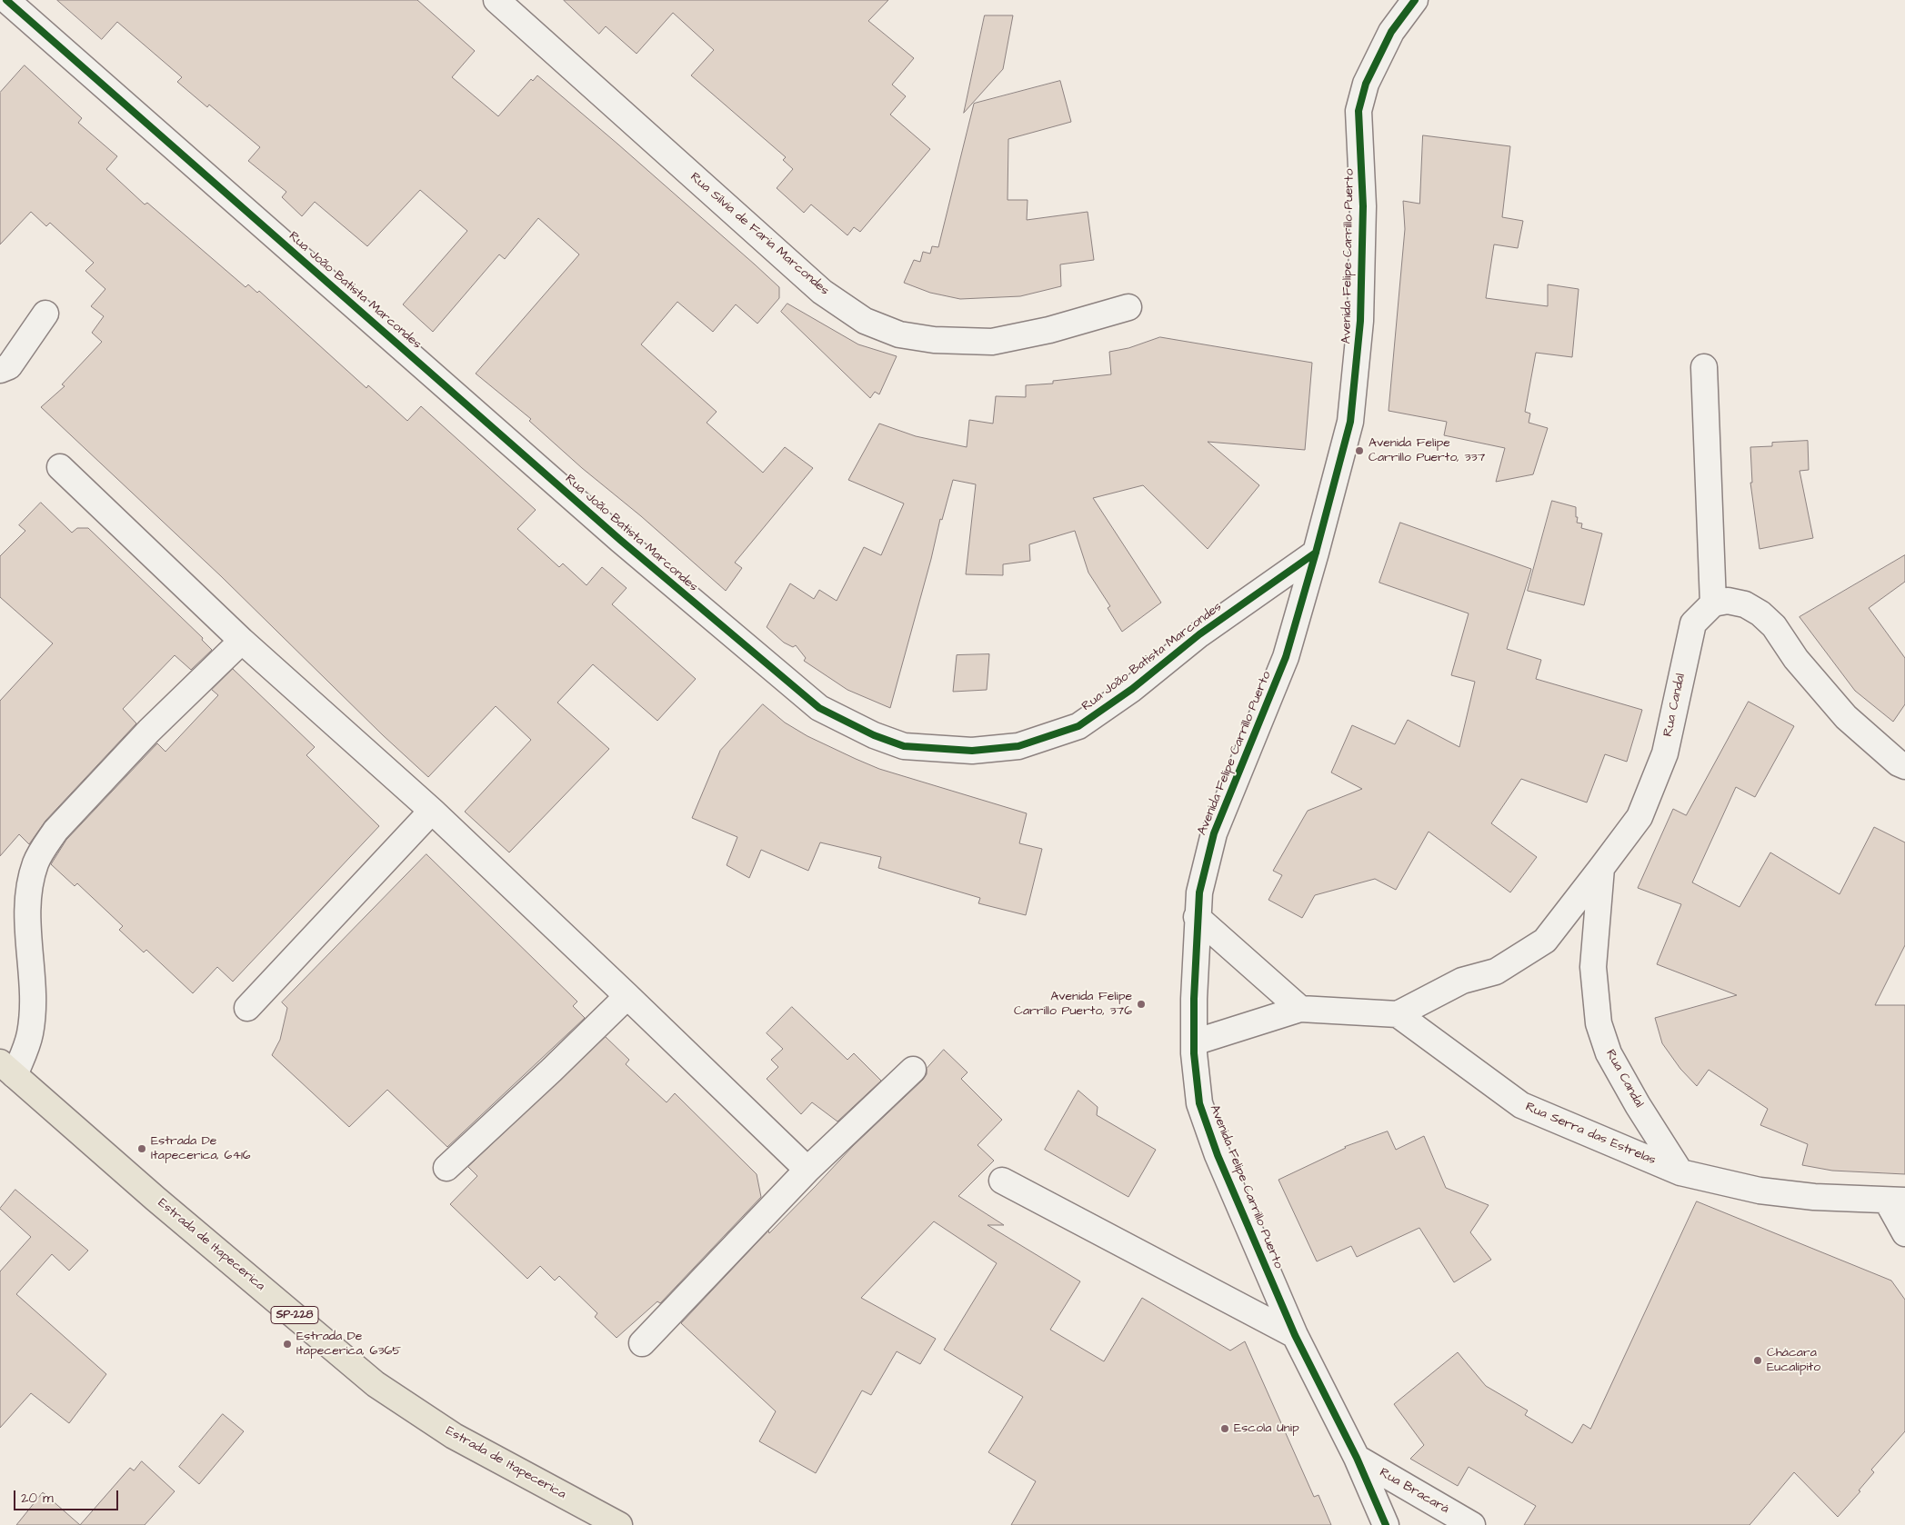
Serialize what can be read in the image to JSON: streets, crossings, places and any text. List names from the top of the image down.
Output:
{
  "streets": {
    "main road": ["Estrada de Itapecerica", "SP-228"],
    "street": [
      "Rua Sílvia de Faria Marcondes",
      "Avenida Felipe Carrillo Puerto",
      "Rua João Batista Marcondes",
      "Rua Candal",
      "Rua Serra das Estrelas",
      "Rua Bracará"
    ]
  },
  "crossings": [
    ["Avenida Felipe Carrillo Puerto", "Rua João Batista Marcondes"],
    ["Avenida Felipe Carrillo Puerto", "Rua Bracará"],
    ["Rua Candal", "Rua Serra das Estrelas"]
  ],
  "places": [
    "Avenida Felipe Carrillo Puerto, 337",
    "Avenida Felipe Carrillo Puerto, 376",
    "Estrada De Itapecerica, 6416",
    "Estrada De Itapecerica, 6365",
    "Chácara Eucalípito",
    "Escola Unip"
  ],
  "scale_bar": "20 m"
}
